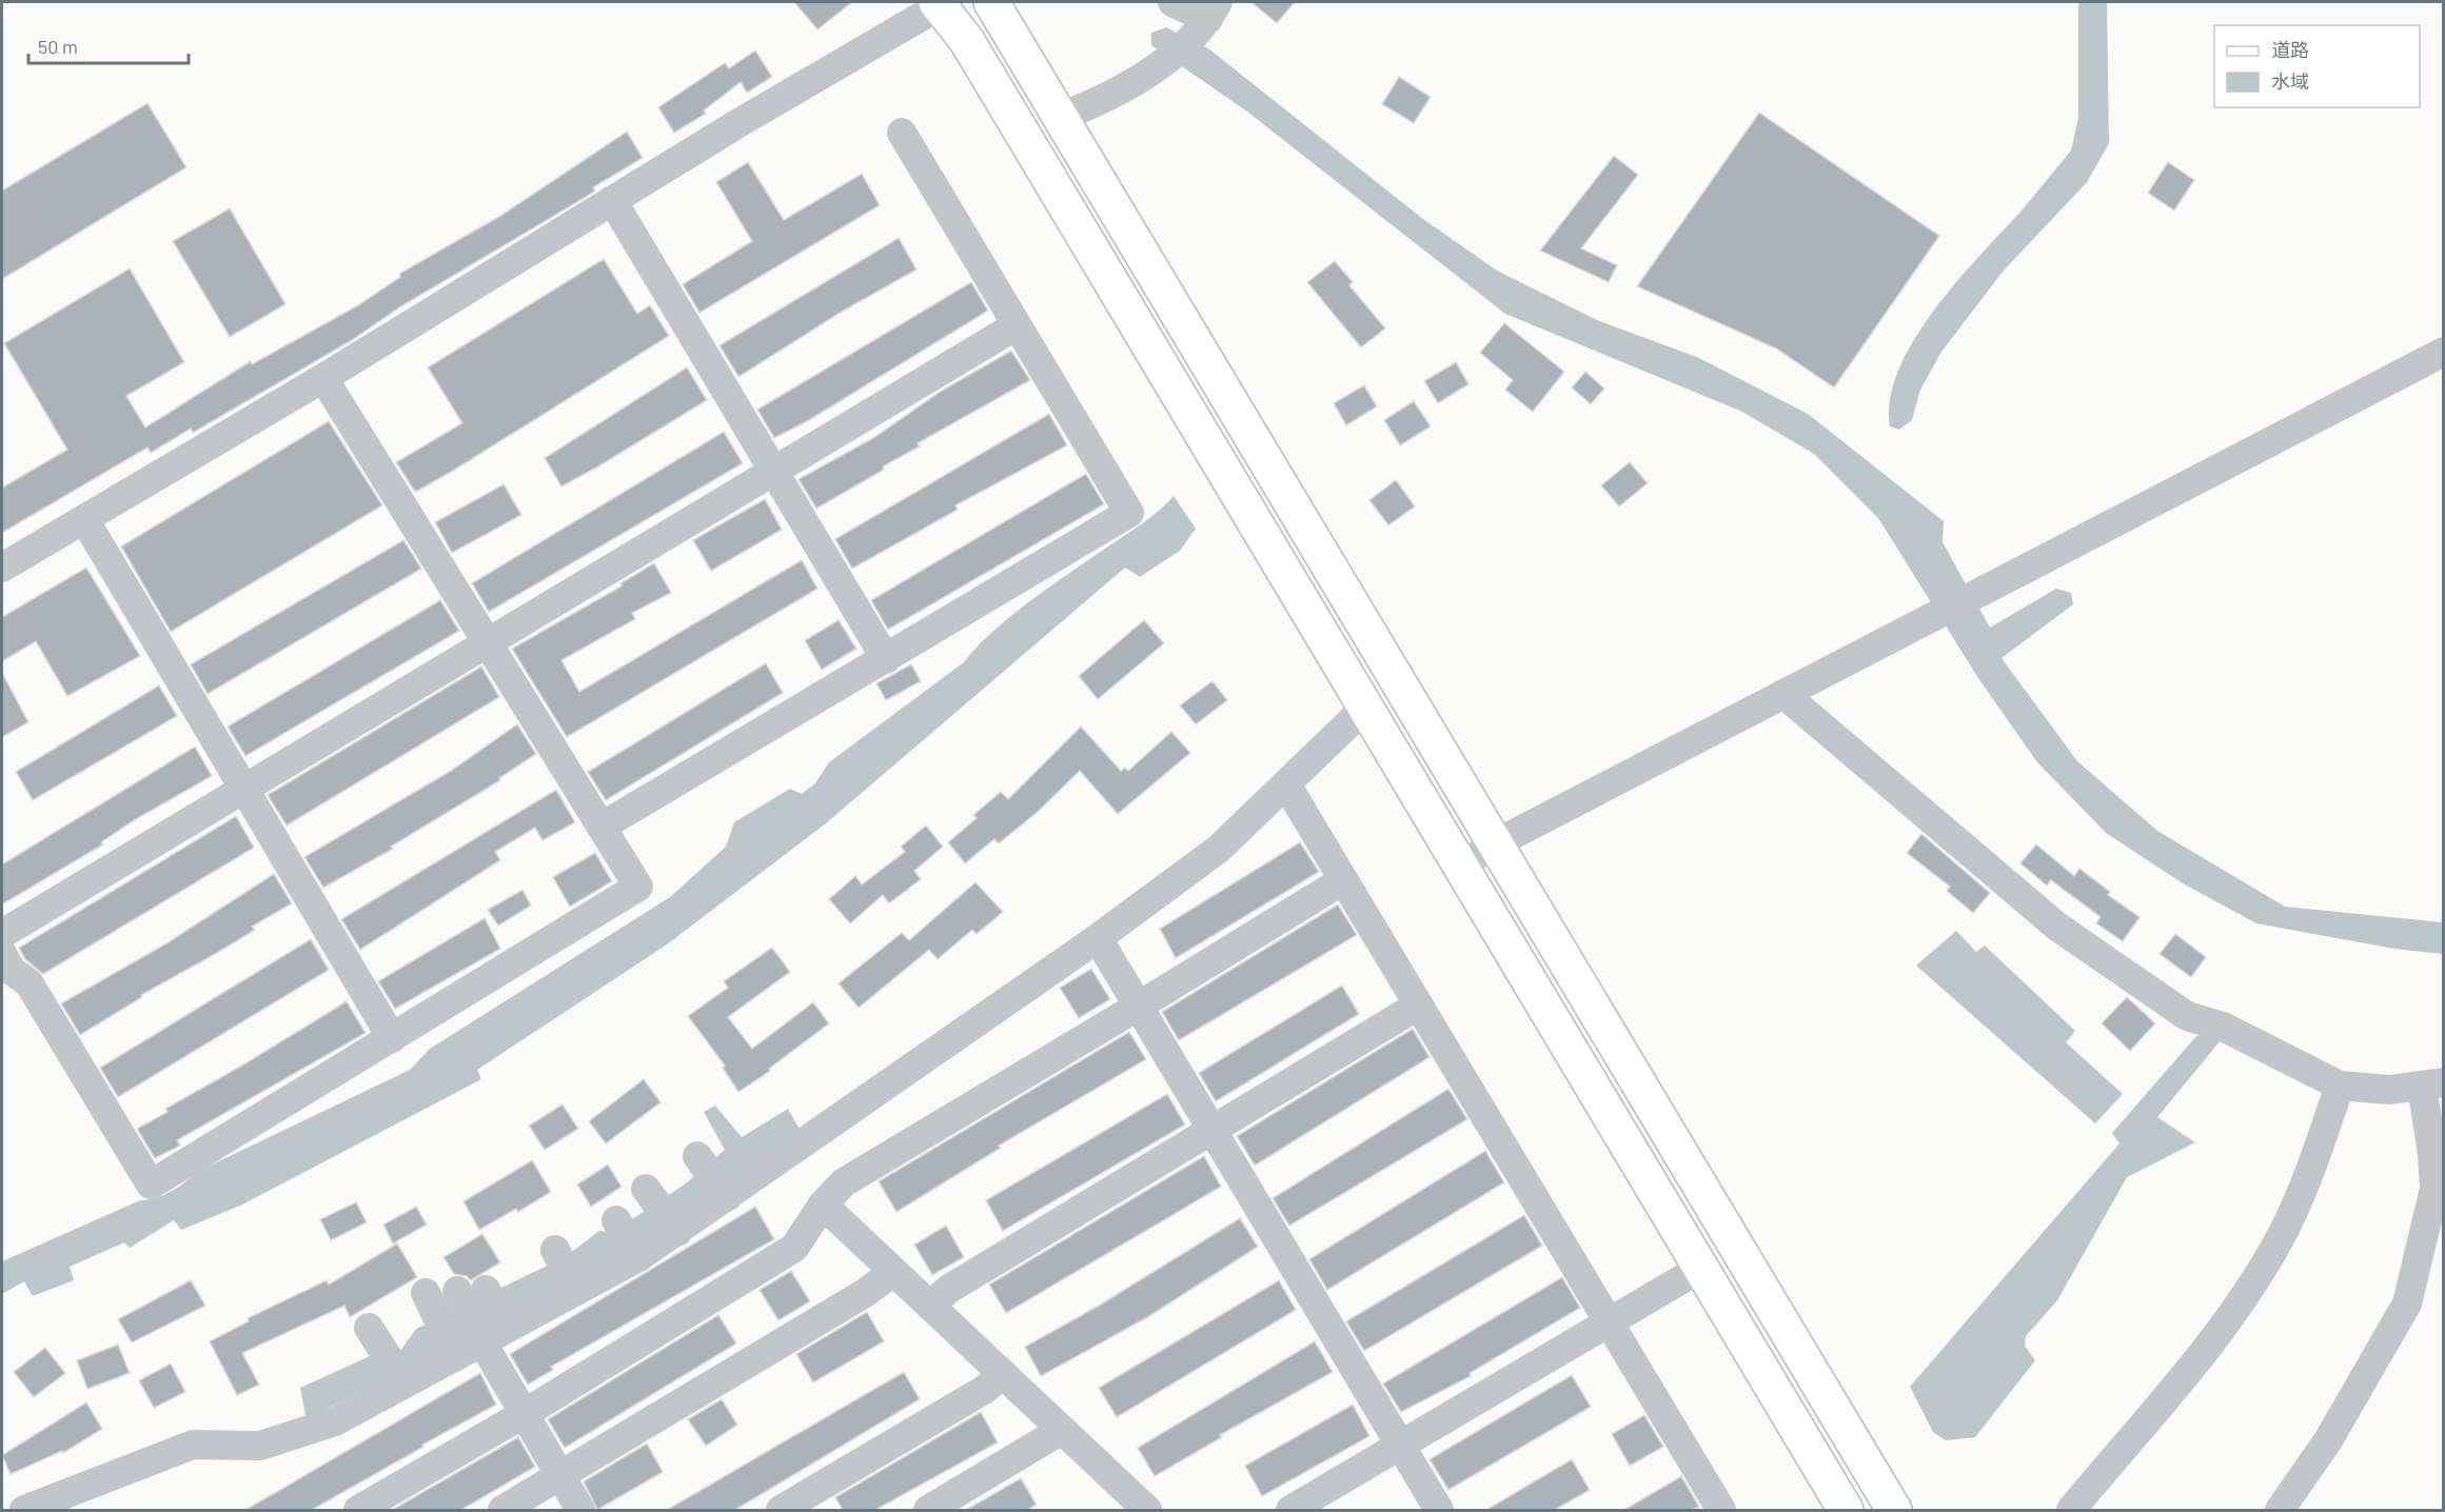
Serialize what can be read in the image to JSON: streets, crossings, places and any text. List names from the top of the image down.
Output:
{
  "legend": ["道路", "水域"],
  "scale_bar": "50 m"
}
